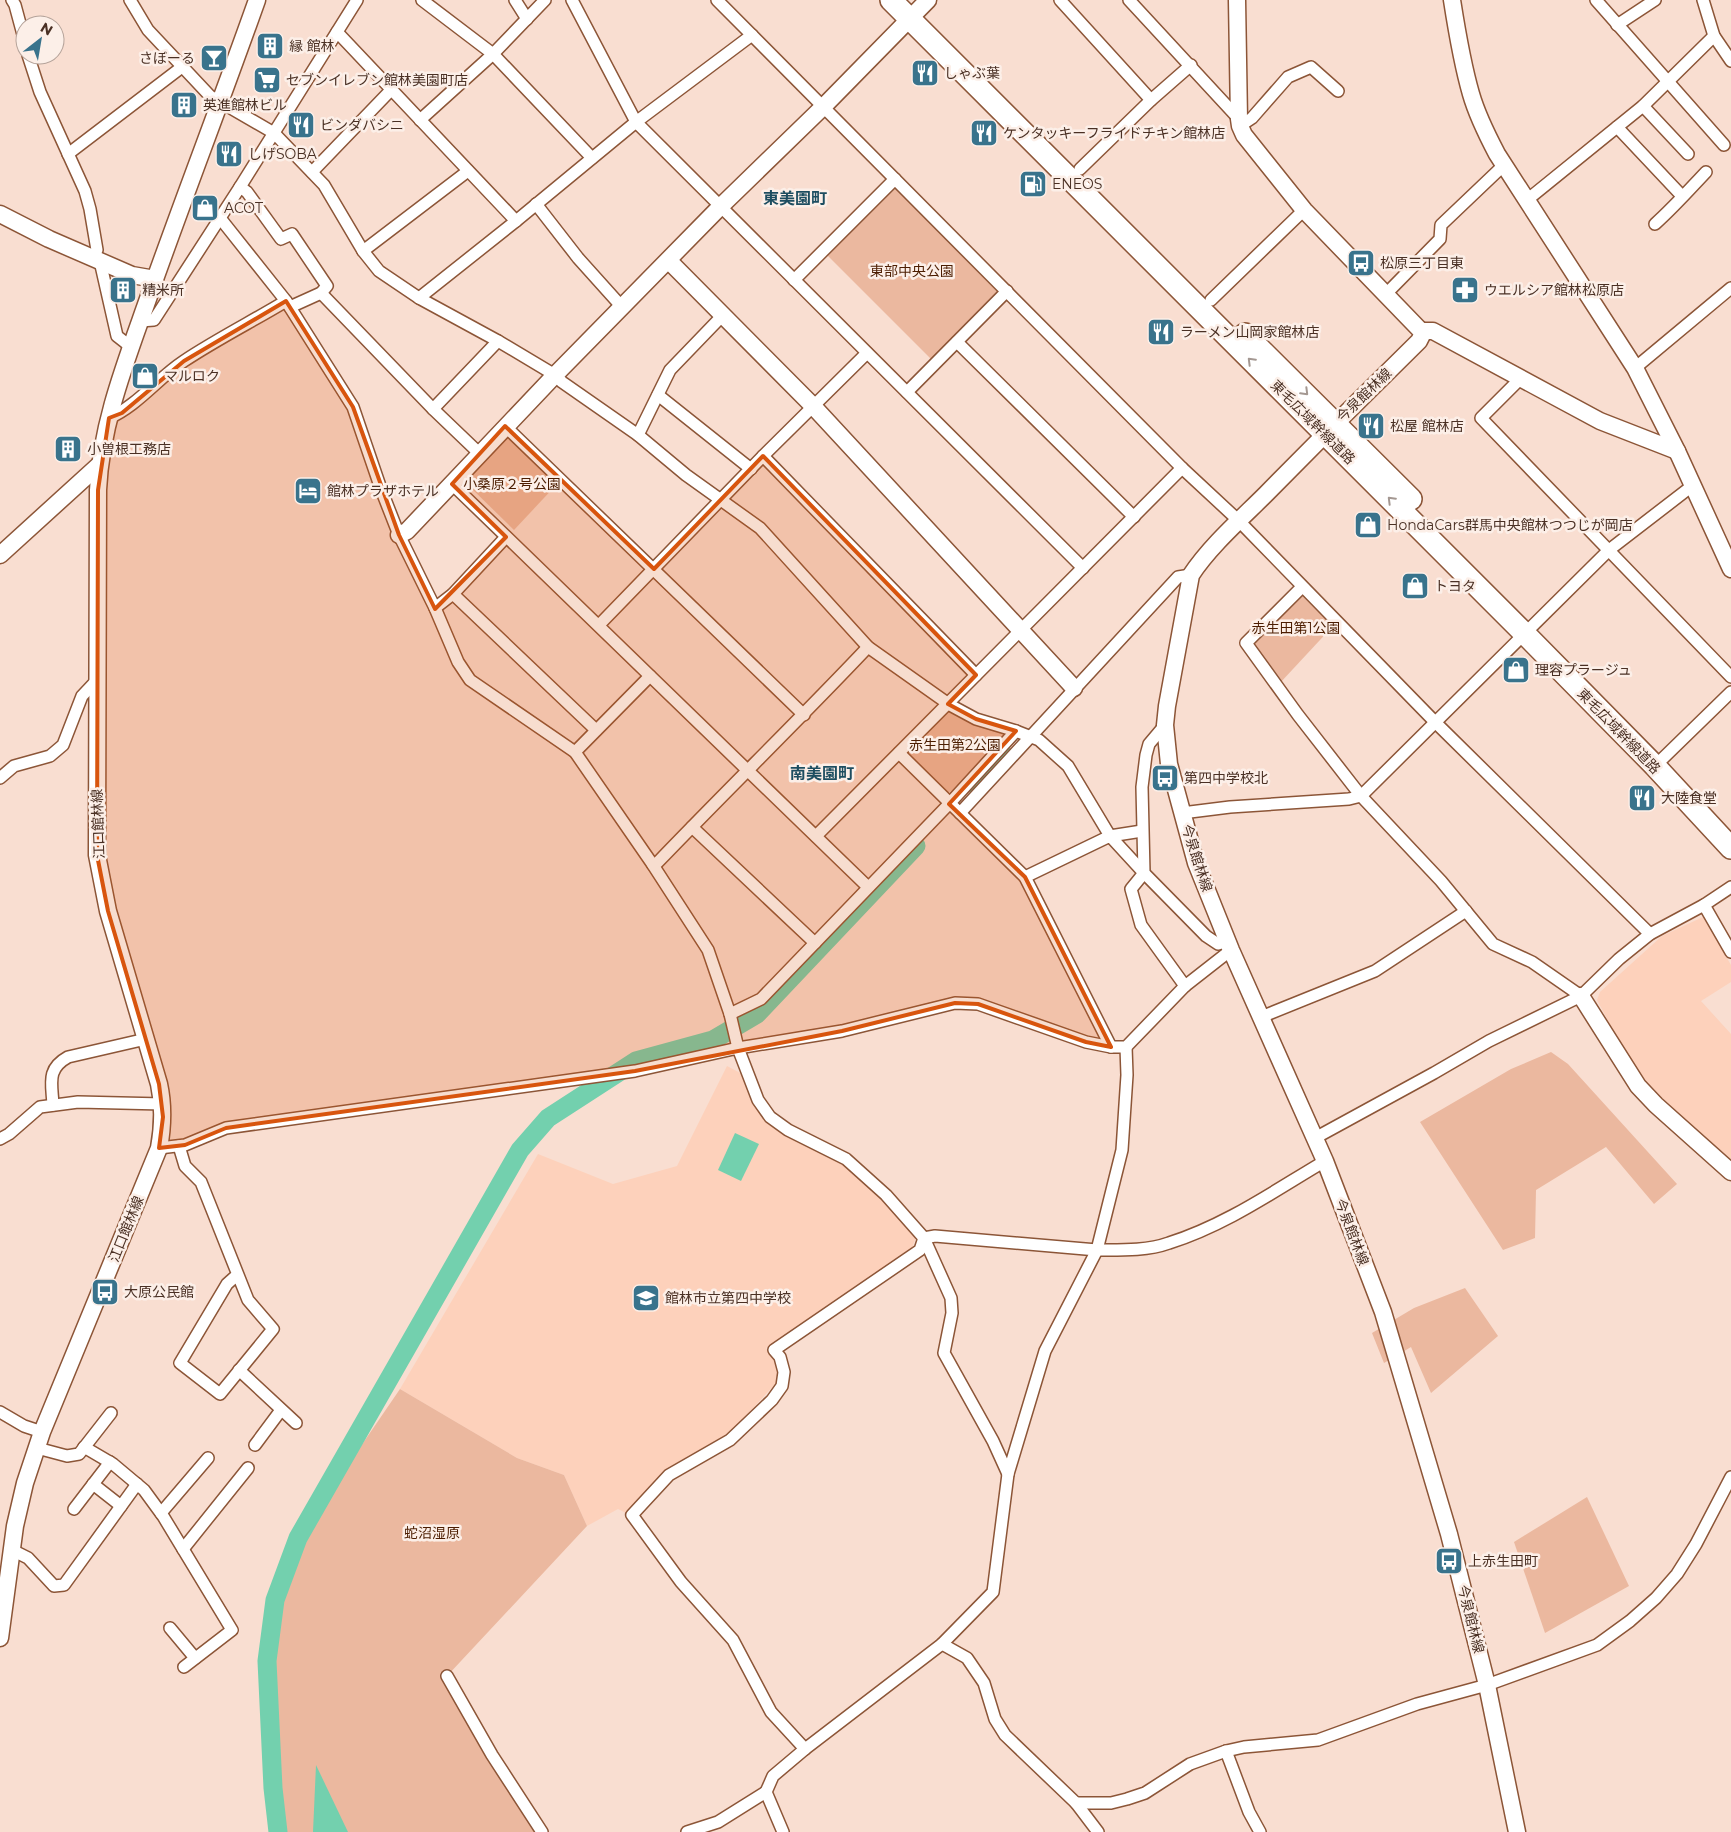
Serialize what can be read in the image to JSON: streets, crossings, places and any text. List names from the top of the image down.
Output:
{
  "streets": {
    "highway": ["東毛広域幹線道路"],
    "main road": ["今泉館林線", "江口館林線"]
  },
  "crossings": [
    ["今泉館林線", "東毛広域幹線道路"]
  ],
  "districts": ["東美園町", "南美園町"],
  "parks": [
    "東部中央公園",
    "小桑原２号公園",
    "赤生田第1公園",
    "赤生田第2公園",
    "蛇沼湿原"
  ],
  "places": {
    "building": [
      "縁 館林",
      "英進館林ビル",
      "精米所",
      "小曽根工務店"
    ],
    "bar": ["さぼーる"],
    "restaurant": [
      "しゃぶ葉",
      "ビンダバシニ",
      "ケンタッキーフライドチキン館林店",
      "しげSOBA",
      "ラーメン山岡家館林店",
      "松屋 館林店",
      "大陸食堂"
    ],
    "supermarket": ["セブンイレブン館林美園町店"],
    "fuel station": ["ENEOS"],
    "shop": [
      "ACOT",
      "マルロク",
      "HondaCars群馬中央館林つつじが岡店",
      "トヨタ",
      "理容プラージュ"
    ],
    "bus stop": [
      "松原三丁目東",
      "第四中学校北",
      "大原公民館",
      "上赤生田町"
    ],
    "pharmacy": ["ウエルシア館林松原店"],
    "hotel": ["館林プラザホテル"],
    "school or university": ["館林市立第四中学校"]
  },
  "north": "top right"
}
